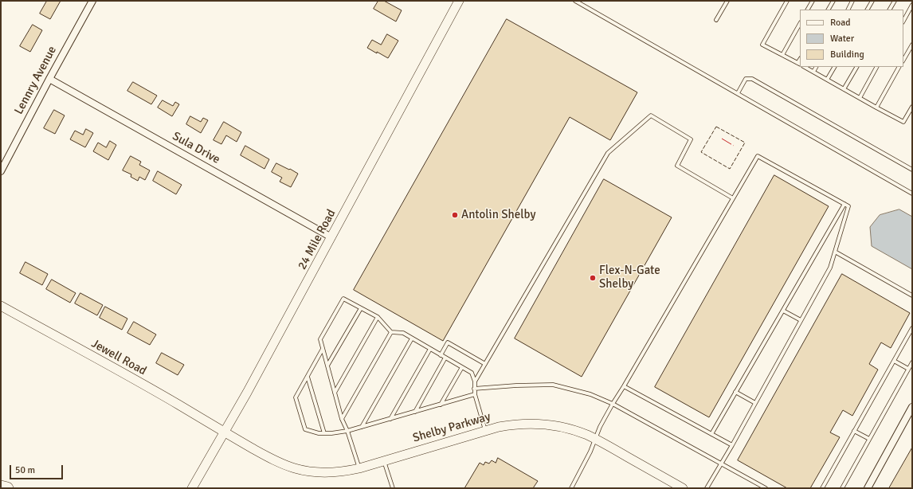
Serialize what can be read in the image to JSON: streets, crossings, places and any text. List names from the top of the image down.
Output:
{
  "streets": {
    "street": [
      "Lennry Avenue",
      "Sula Drive",
      "24 Mile Road",
      "Jewell Road",
      "Shelby Parkway"
    ]
  },
  "crossings": [
    ["Lennry Avenue", "Sula Drive"],
    ["Sula Drive", "24 Mile Road"],
    ["24 Mile Road", "Jewell Road"],
    ["24 Mile Road", "Shelby Parkway"],
    ["Jewell Road", "Shelby Parkway"]
  ],
  "places": ["Antolin Shelby", "Flex-N-Gate Shelby"],
  "legend": ["Road", "Water", "Building"],
  "scale_bar": "50 m"
}
